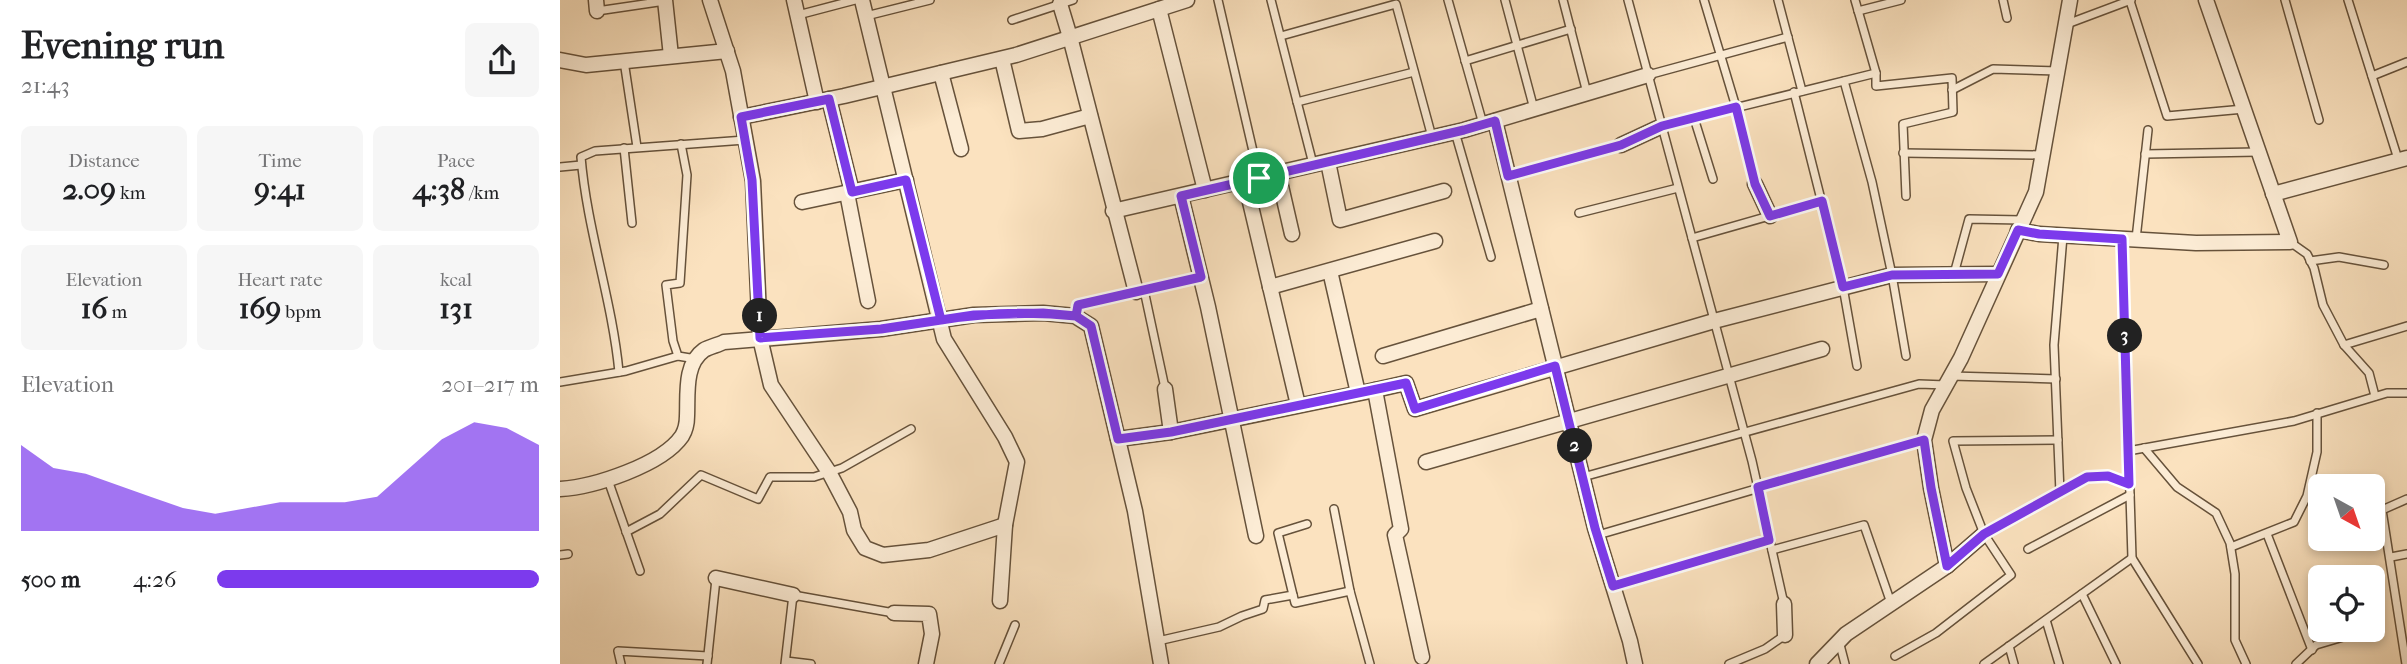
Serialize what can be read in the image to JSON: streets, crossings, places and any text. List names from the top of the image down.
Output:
{
  "north": "bottom right",
  "page": {
    "heading": ["Evening run", "21:43"],
    "stats": [
      ["Distance", "2.09 km"],
      ["Time", "9:41"],
      ["Pace", "4:38 /km"],
      ["Elevation", "16 m"],
      ["Heart rate", "169 bpm"],
      ["kcal", "131"]
    ],
    "pins": ["1", "3", "2"],
    "chart": ["Elevation", "201–217 m"],
    "list": [
      {
        "name": "500 m",
        "note": "4:26"
      }
    ]
  }
}
